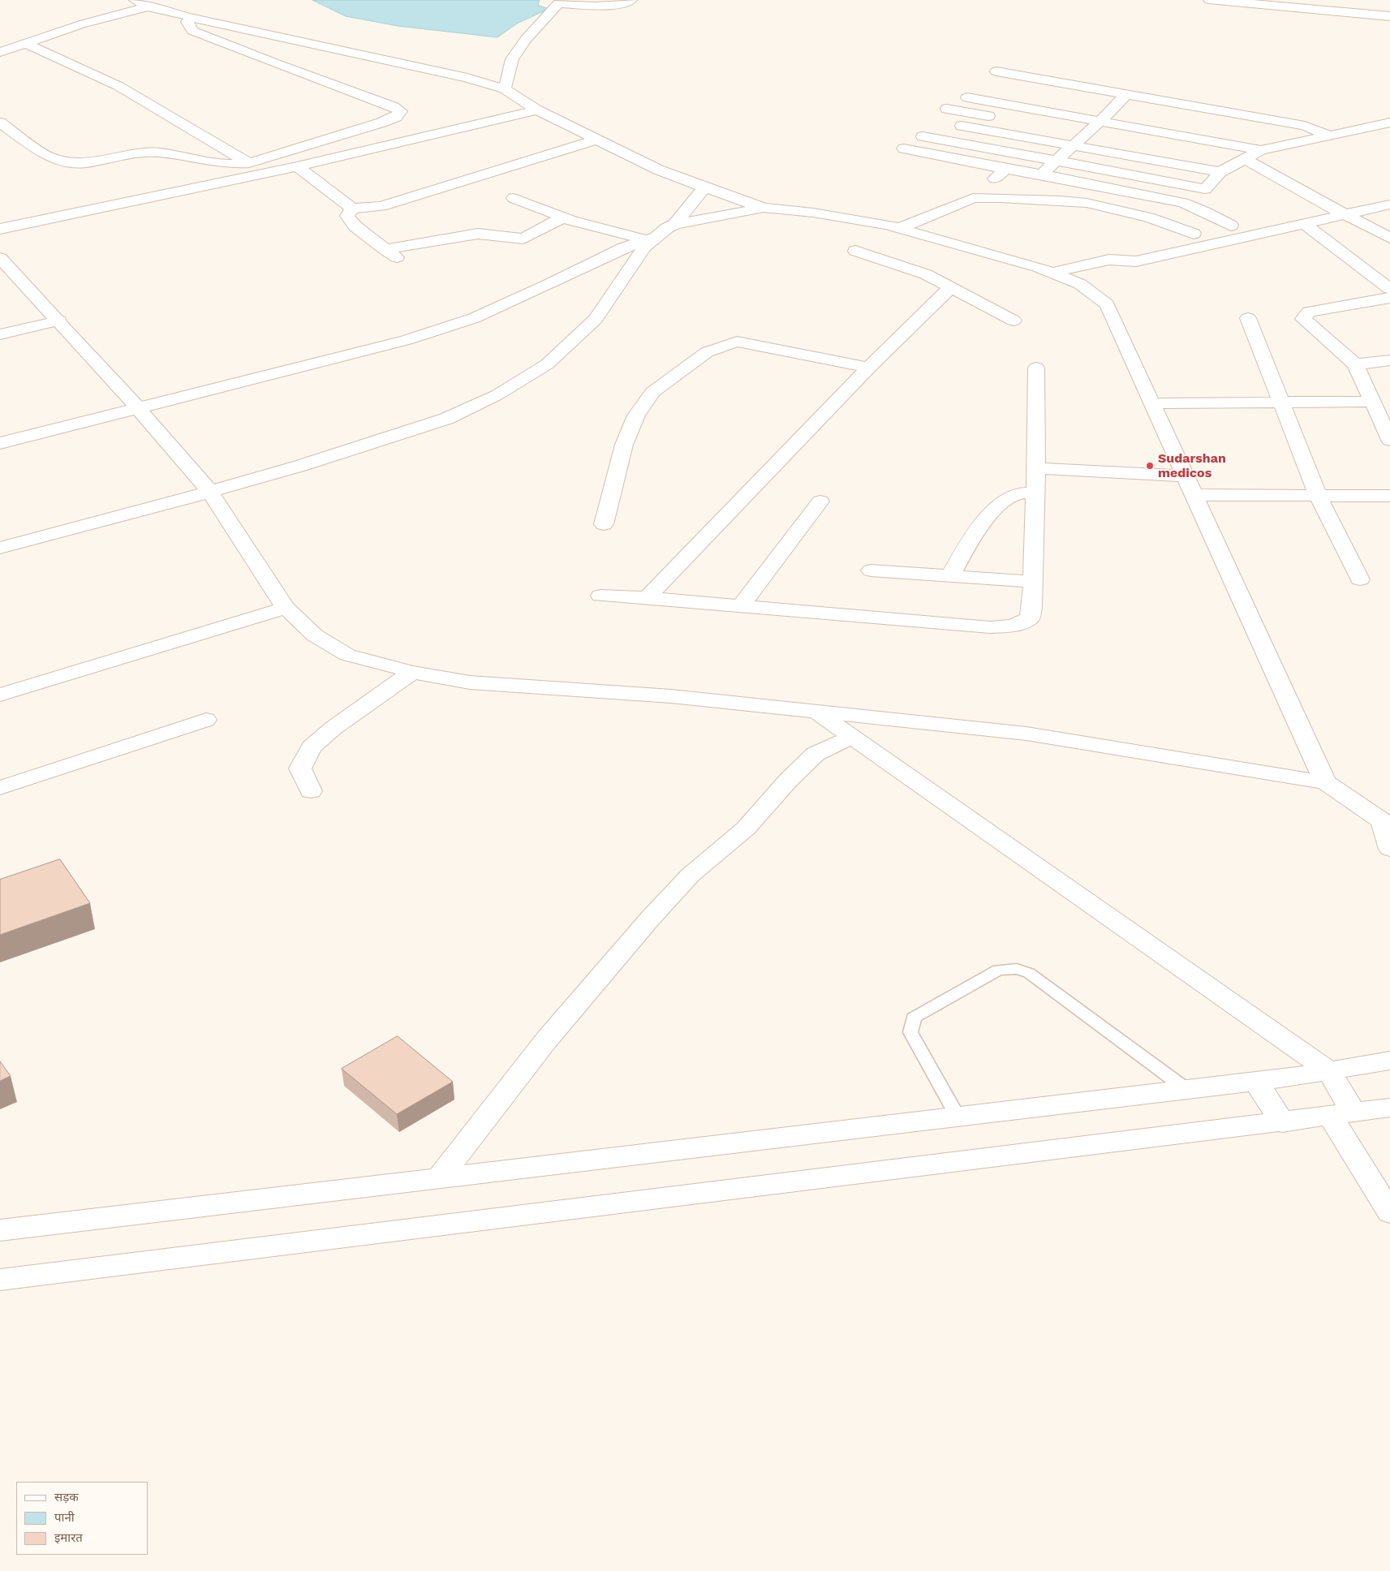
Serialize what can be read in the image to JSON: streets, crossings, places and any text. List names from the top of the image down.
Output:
{
  "places": ["Sudarshan medicos"],
  "legend": ["सड़क", "पानी", "इमारत"]
}
